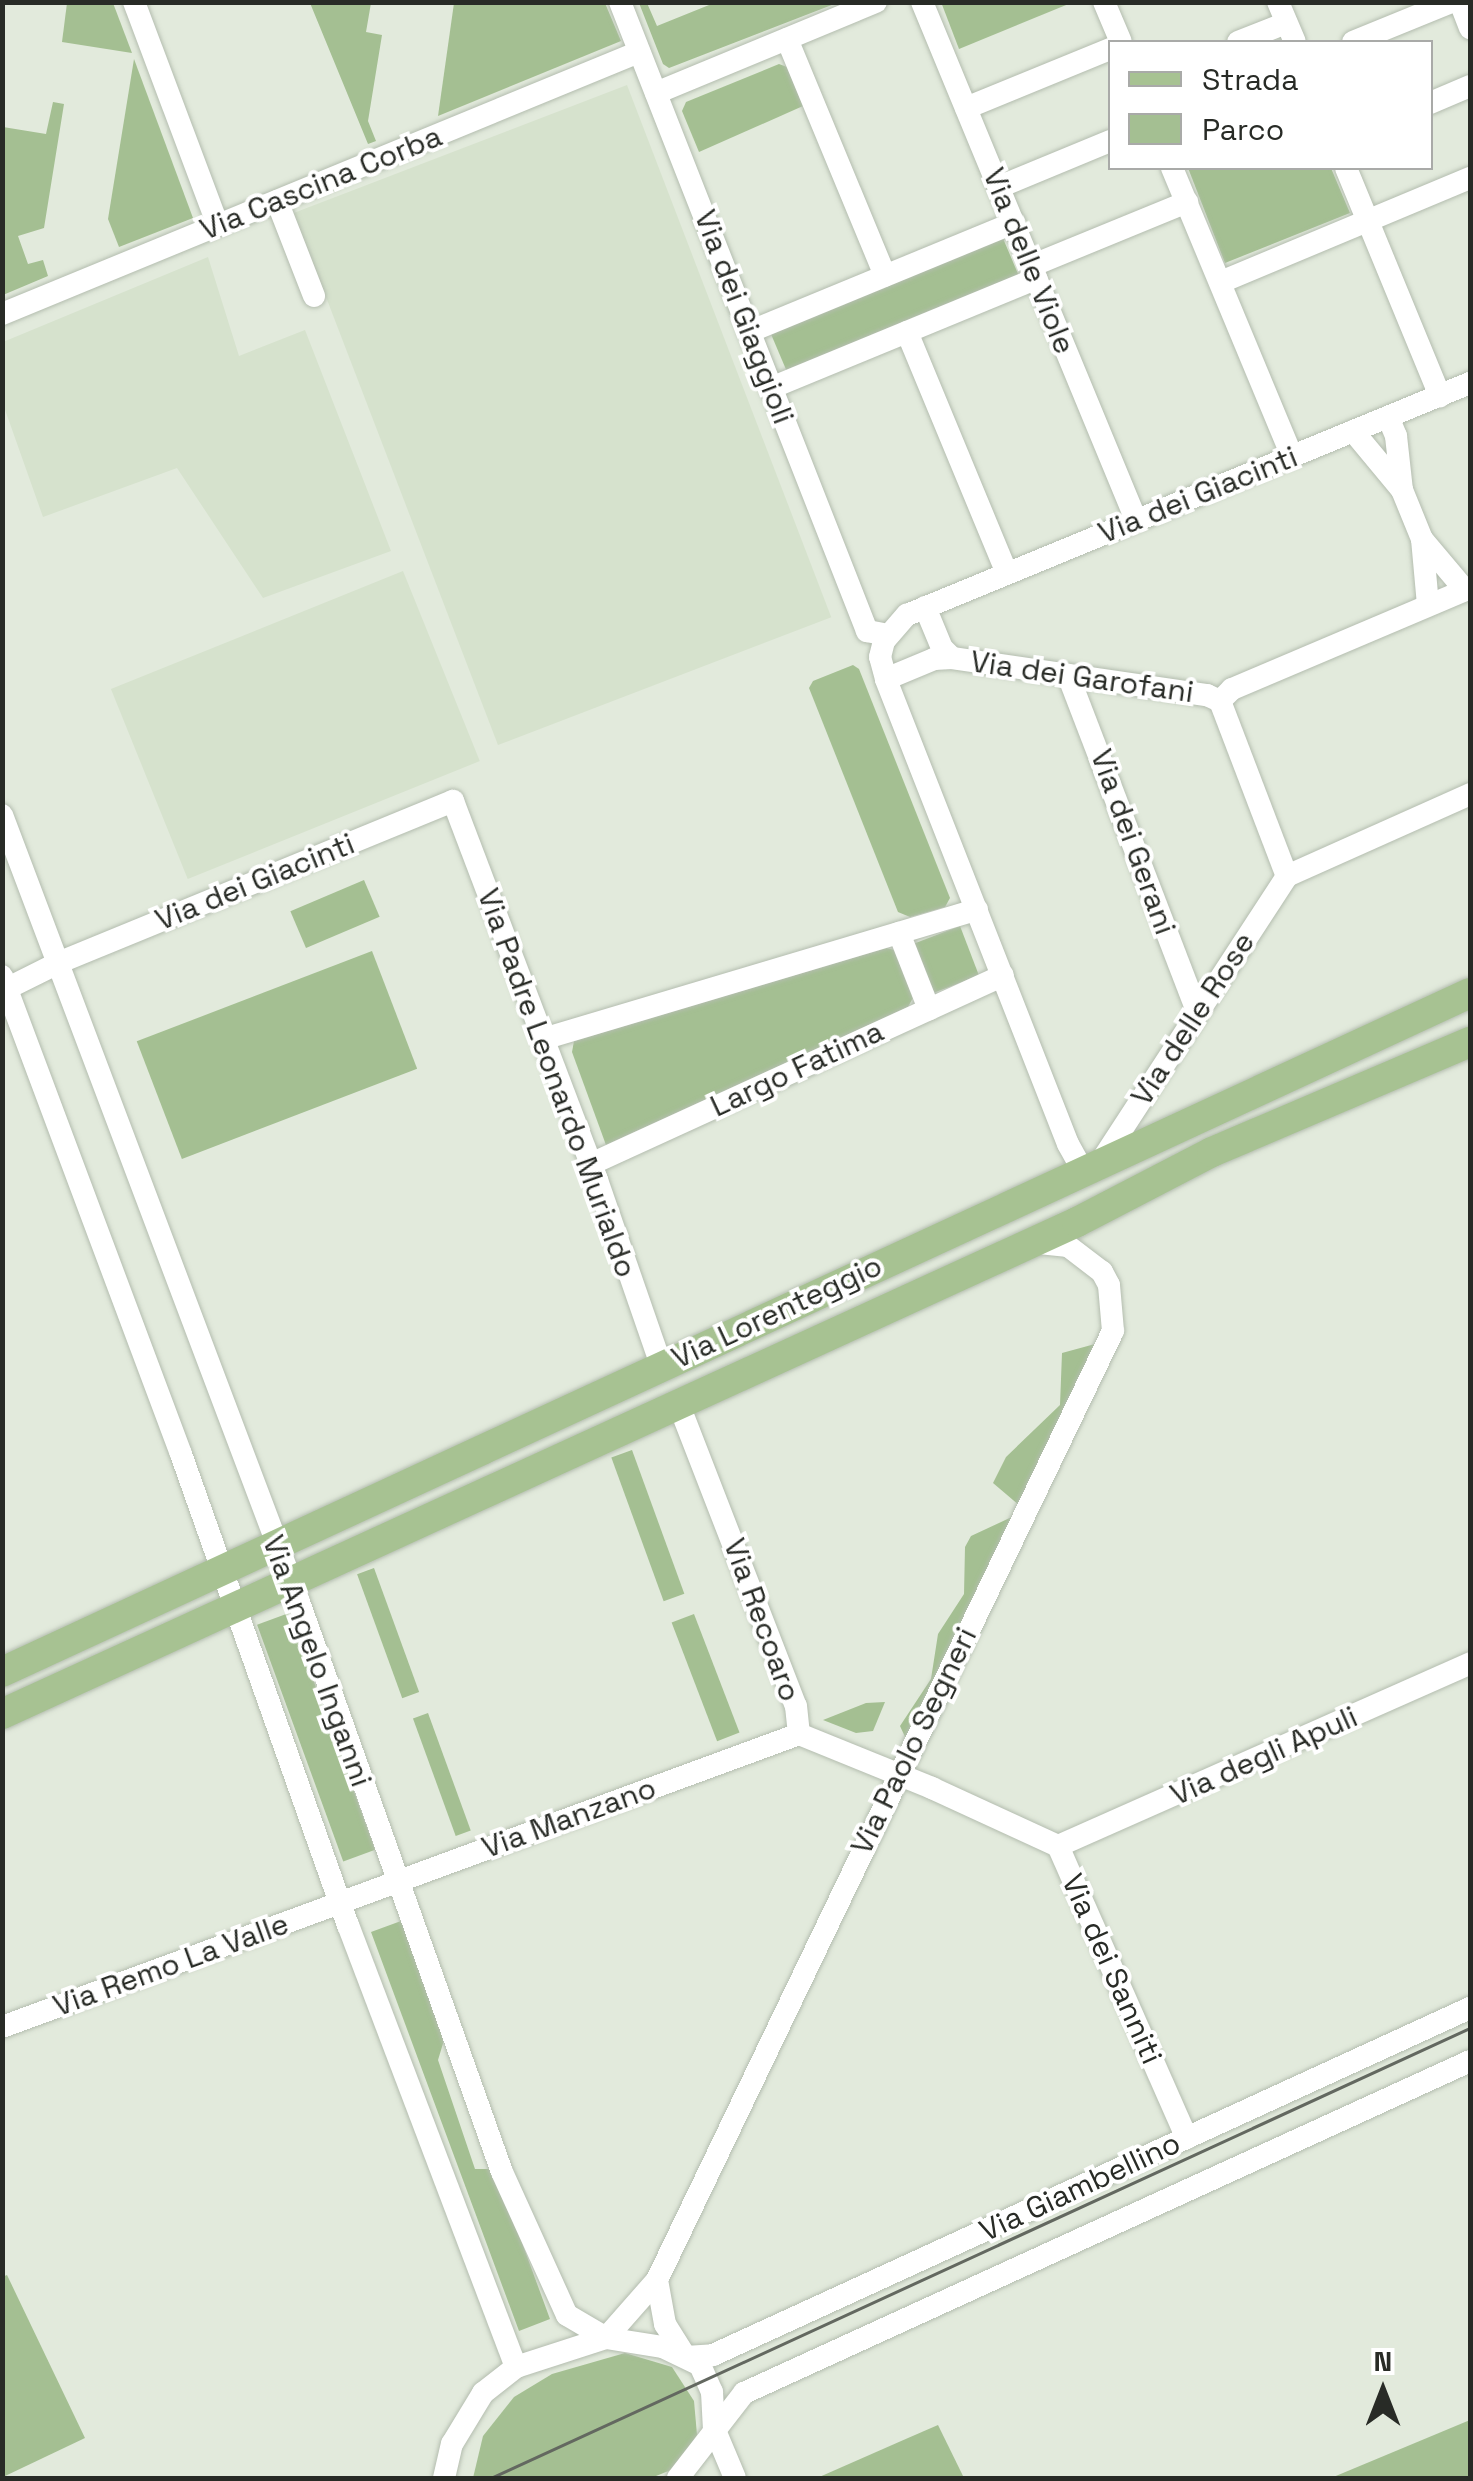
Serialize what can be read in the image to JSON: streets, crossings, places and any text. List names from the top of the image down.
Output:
{
  "streets": {
    "main road": ["Via Lorenteggio"],
    "street": [
      "Via Cascina Corba",
      "Via delle Viole",
      "Via dei Giaggioli",
      "Via dei Giacinti",
      "Via dei Garofani",
      "Via dei Gerani",
      "Via delle Rose",
      "Largo Fatima",
      "Via Padre Leonardo Murialdo",
      "Via Recoaro",
      "Via Angelo Inganni",
      "Via Paolo Segneri",
      "Via degli Apuli",
      "Via Manzano",
      "Via Remo La Valle",
      "Via dei Sanniti",
      "Via Giambellino"
    ]
  },
  "crossings": [
    ["Via Cascina Corba", "Via dei Giaggioli"],
    ["Via delle Viole", "Via dei Giacinti"],
    ["Via dei Giaggioli", "Via dei Giacinti"],
    ["Via dei Giaggioli", "Via delle Rose"],
    ["Via dei Giaggioli", "Largo Fatima"],
    ["Via dei Giaggioli", "Via Lorenteggio"],
    ["Via dei Giacinti", "Via dei Garofani"],
    ["Via dei Giacinti", "Via Padre Leonardo Murialdo"],
    ["Via dei Giacinti", "Via Angelo Inganni"],
    ["Via dei Garofani", "Via dei Gerani"],
    ["Via dei Gerani", "Via delle Rose"],
    ["Via delle Rose", "Via Lorenteggio"],
    ["Largo Fatima", "Via Padre Leonardo Murialdo"],
    ["Via Padre Leonardo Murialdo", "Via Lorenteggio"],
    ["Via Lorenteggio", "Via Recoaro"],
    ["Via Lorenteggio", "Via Angelo Inganni"],
    ["Via Lorenteggio", "Via Paolo Segneri"],
    ["Via Recoaro", "Via Paolo Segneri"],
    ["Via Recoaro", "Via Manzano"],
    ["Via Recoaro", "Via dei Sanniti"],
    ["Via Angelo Inganni", "Via Paolo Segneri"],
    ["Via Angelo Inganni", "Via Manzano"],
    ["Via Angelo Inganni", "Via Remo La Valle"],
    ["Via Paolo Segneri", "Via dei Sanniti"],
    ["Via degli Apuli", "Via dei Sanniti"],
    ["Via Manzano", "Via Remo La Valle"],
    ["Via dei Sanniti", "Via Giambellino"]
  ],
  "legend": ["Strada", "Parco"],
  "north": "top"
}
